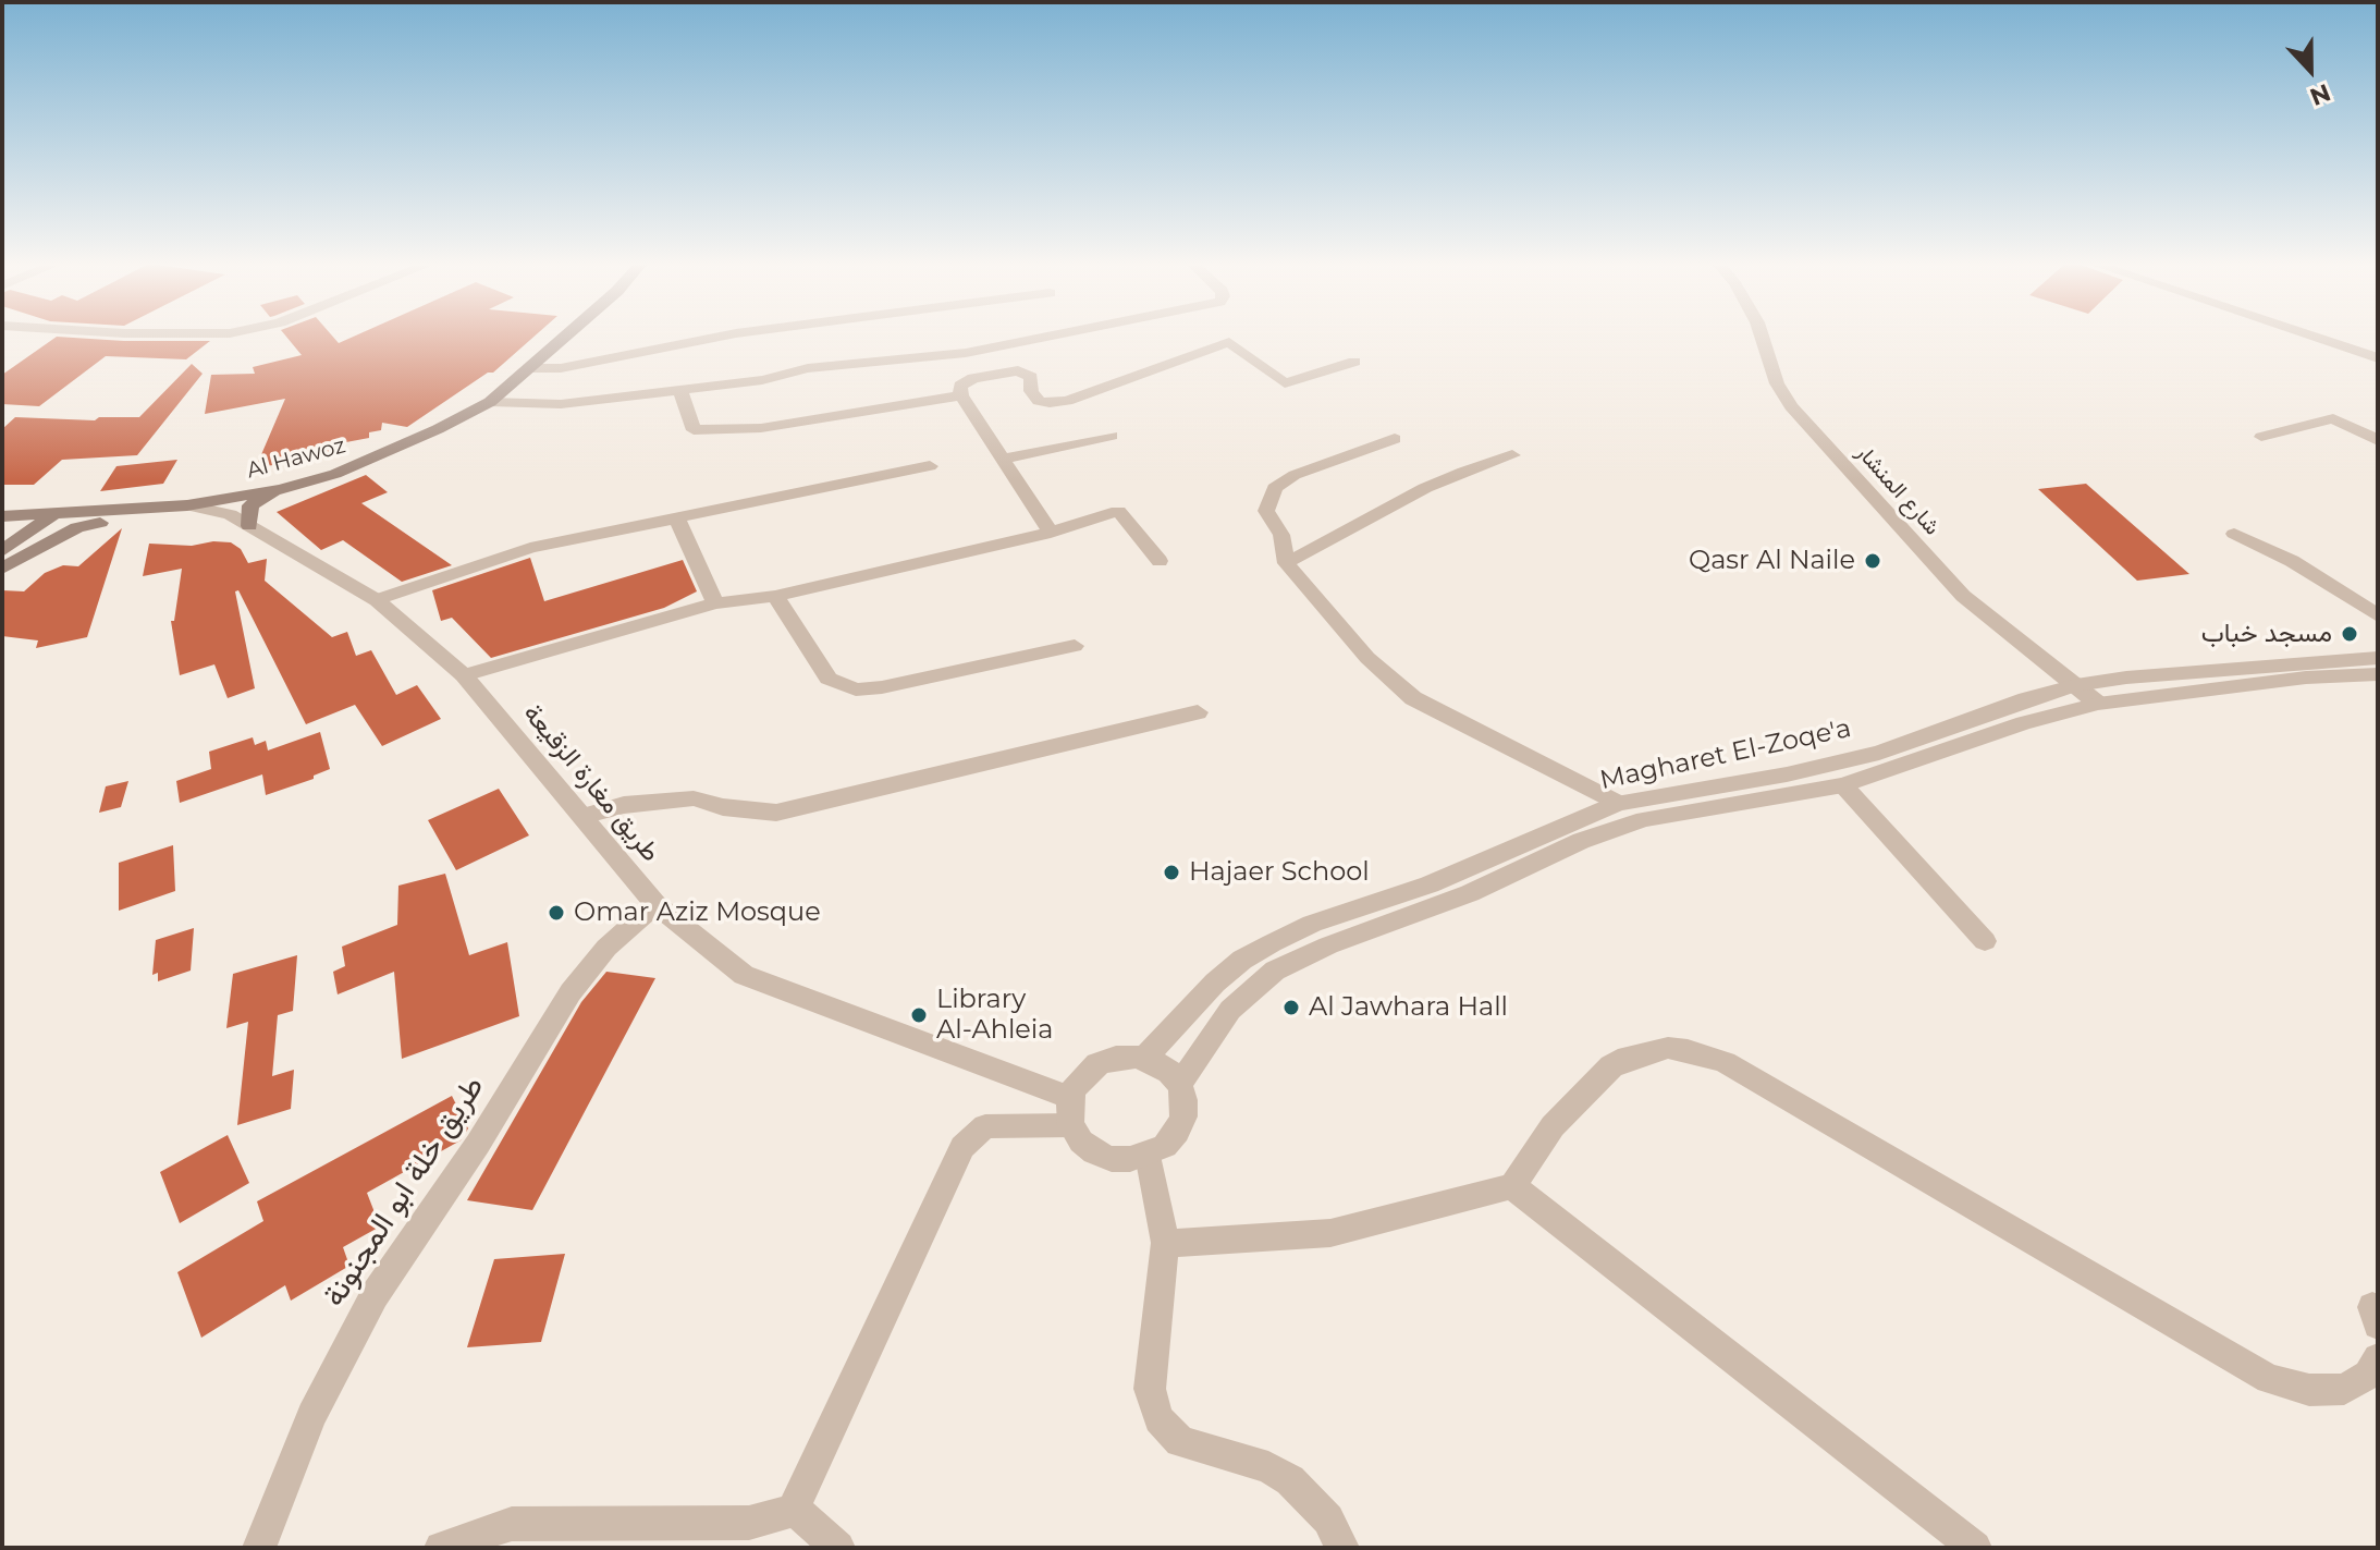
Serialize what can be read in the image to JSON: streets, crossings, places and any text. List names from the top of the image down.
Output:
{
  "streets": {
    "main road": ["Al Hawoz"],
    "street": [
      "شارع المنشار",
      "Magharet El-Zoqe'a",
      "طريق مغارة الزقيعة",
      "طريق خلة ابو المجنونة"
    ]
  },
  "crossings": [
    ["Al Hawoz", "طريق مغارة الزقيعة"],
    ["شارع المنشار", "Magharet El-Zoqe'a"],
    ["Magharet El-Zoqe'a", "طريق مغارة الزقيعة"],
    ["طريق مغارة الزقيعة", "طريق خلة ابو المجنونة"]
  ],
  "places": [
    "Qasr Al Naile",
    "مسجد خباب",
    "Hajaer School",
    "Omar Aziz Mosque",
    "Al Jawhara Hall",
    "Library Al-Ahleia"
  ],
  "north": "bottom"
}
